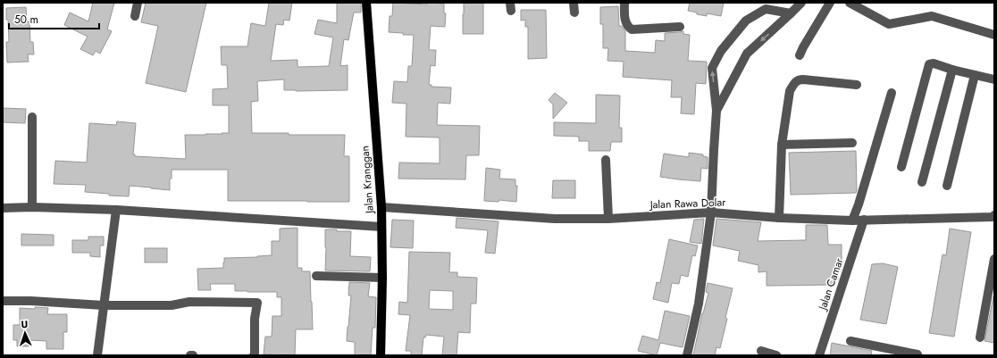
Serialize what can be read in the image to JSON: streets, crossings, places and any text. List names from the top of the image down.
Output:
{
  "streets": {
    "main road": ["Jalan Kranggan"],
    "street": ["Jalan Rawa Dolar", "Jalan Camar"]
  },
  "crossings": [
    ["Jalan Kranggan", "Jalan Rawa Dolar"],
    ["Jalan Rawa Dolar", "Jalan Camar"]
  ],
  "scale_bar": "50 m",
  "north": "top"
}
